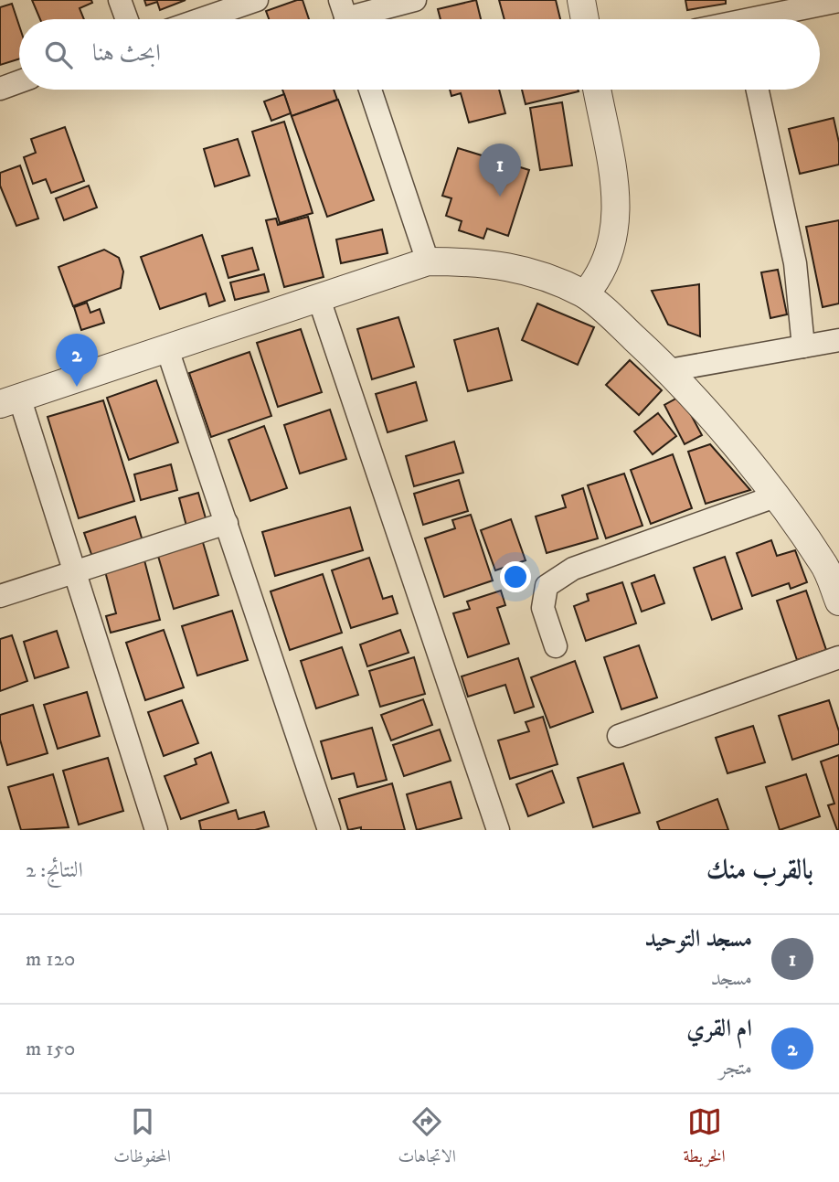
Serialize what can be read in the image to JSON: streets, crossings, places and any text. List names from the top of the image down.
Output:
{
  "page": {
    "search": "ابحث هنا",
    "pins": ["1", "2"],
    "heading": ["بالقرب منك", "النتائج: 2"],
    "list": [
      {
        "mark": "1",
        "name": "مسجد التوحيد",
        "note": "مسجد",
        "value": "120 m"
      },
      {
        "mark": "2",
        "name": "ام القري",
        "note": "متجر",
        "value": "150 m"
      }
    ],
    "nav": ["الخريطة", "الاتجاهات", "المحفوظات"]
  }
}
